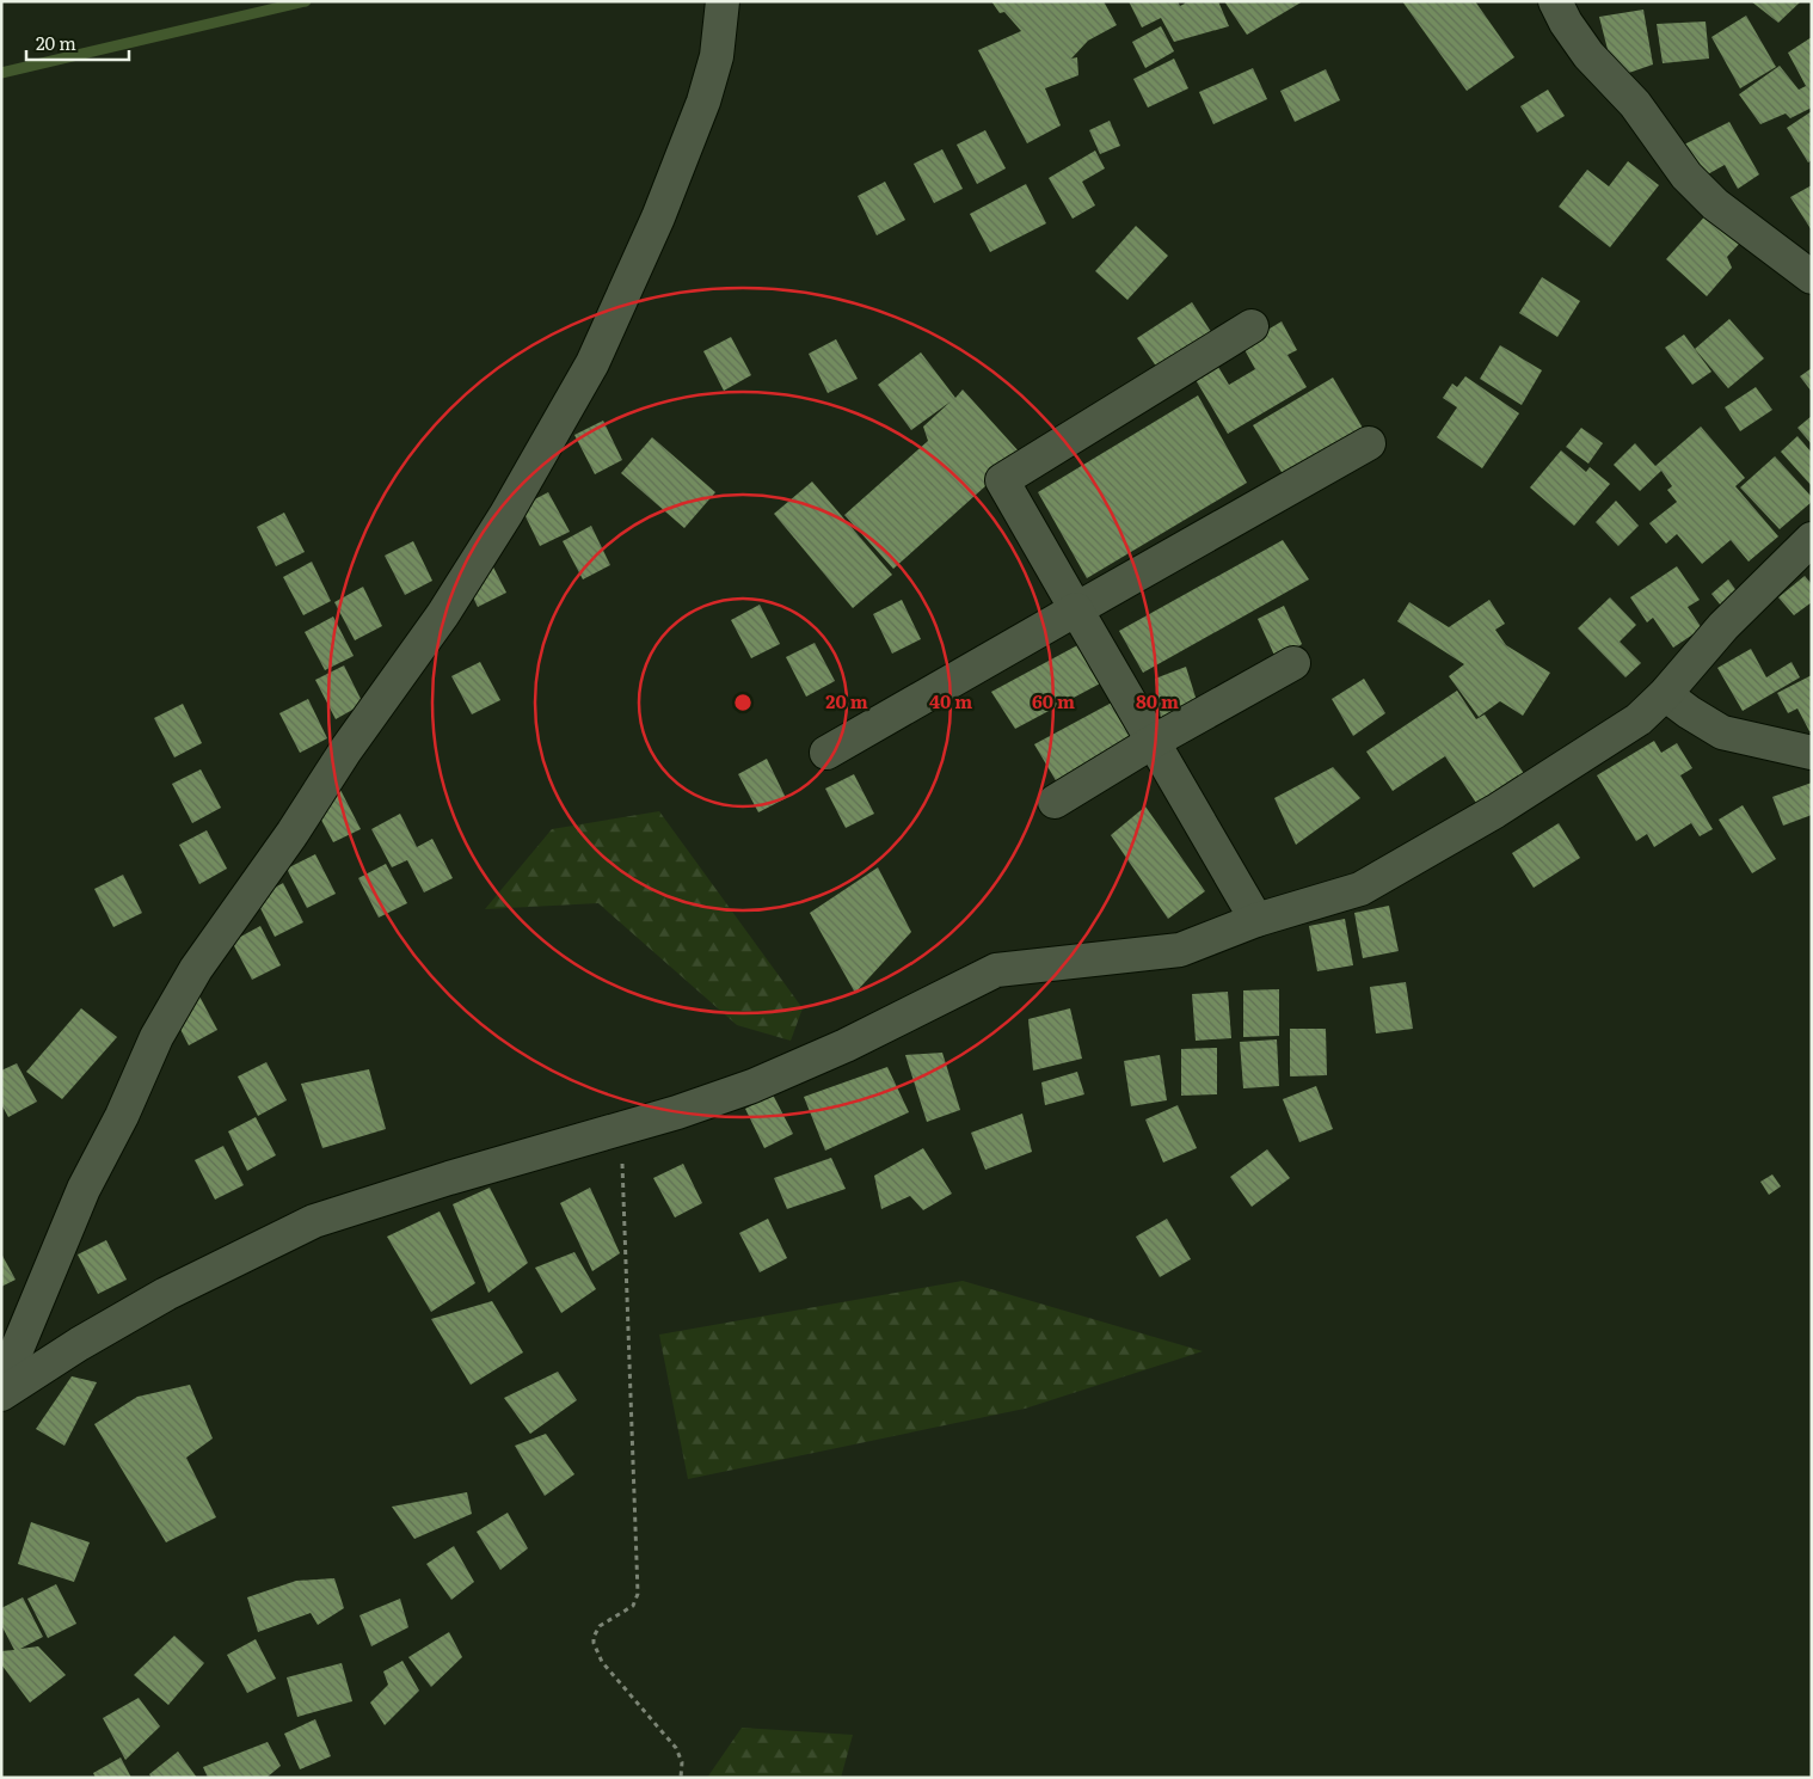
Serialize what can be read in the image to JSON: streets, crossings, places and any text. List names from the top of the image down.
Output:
{
  "scale_bar": "20 m",
  "rings": [
    "20 m",
    "40 m",
    "60 m",
    "80 m"
  ]
}
